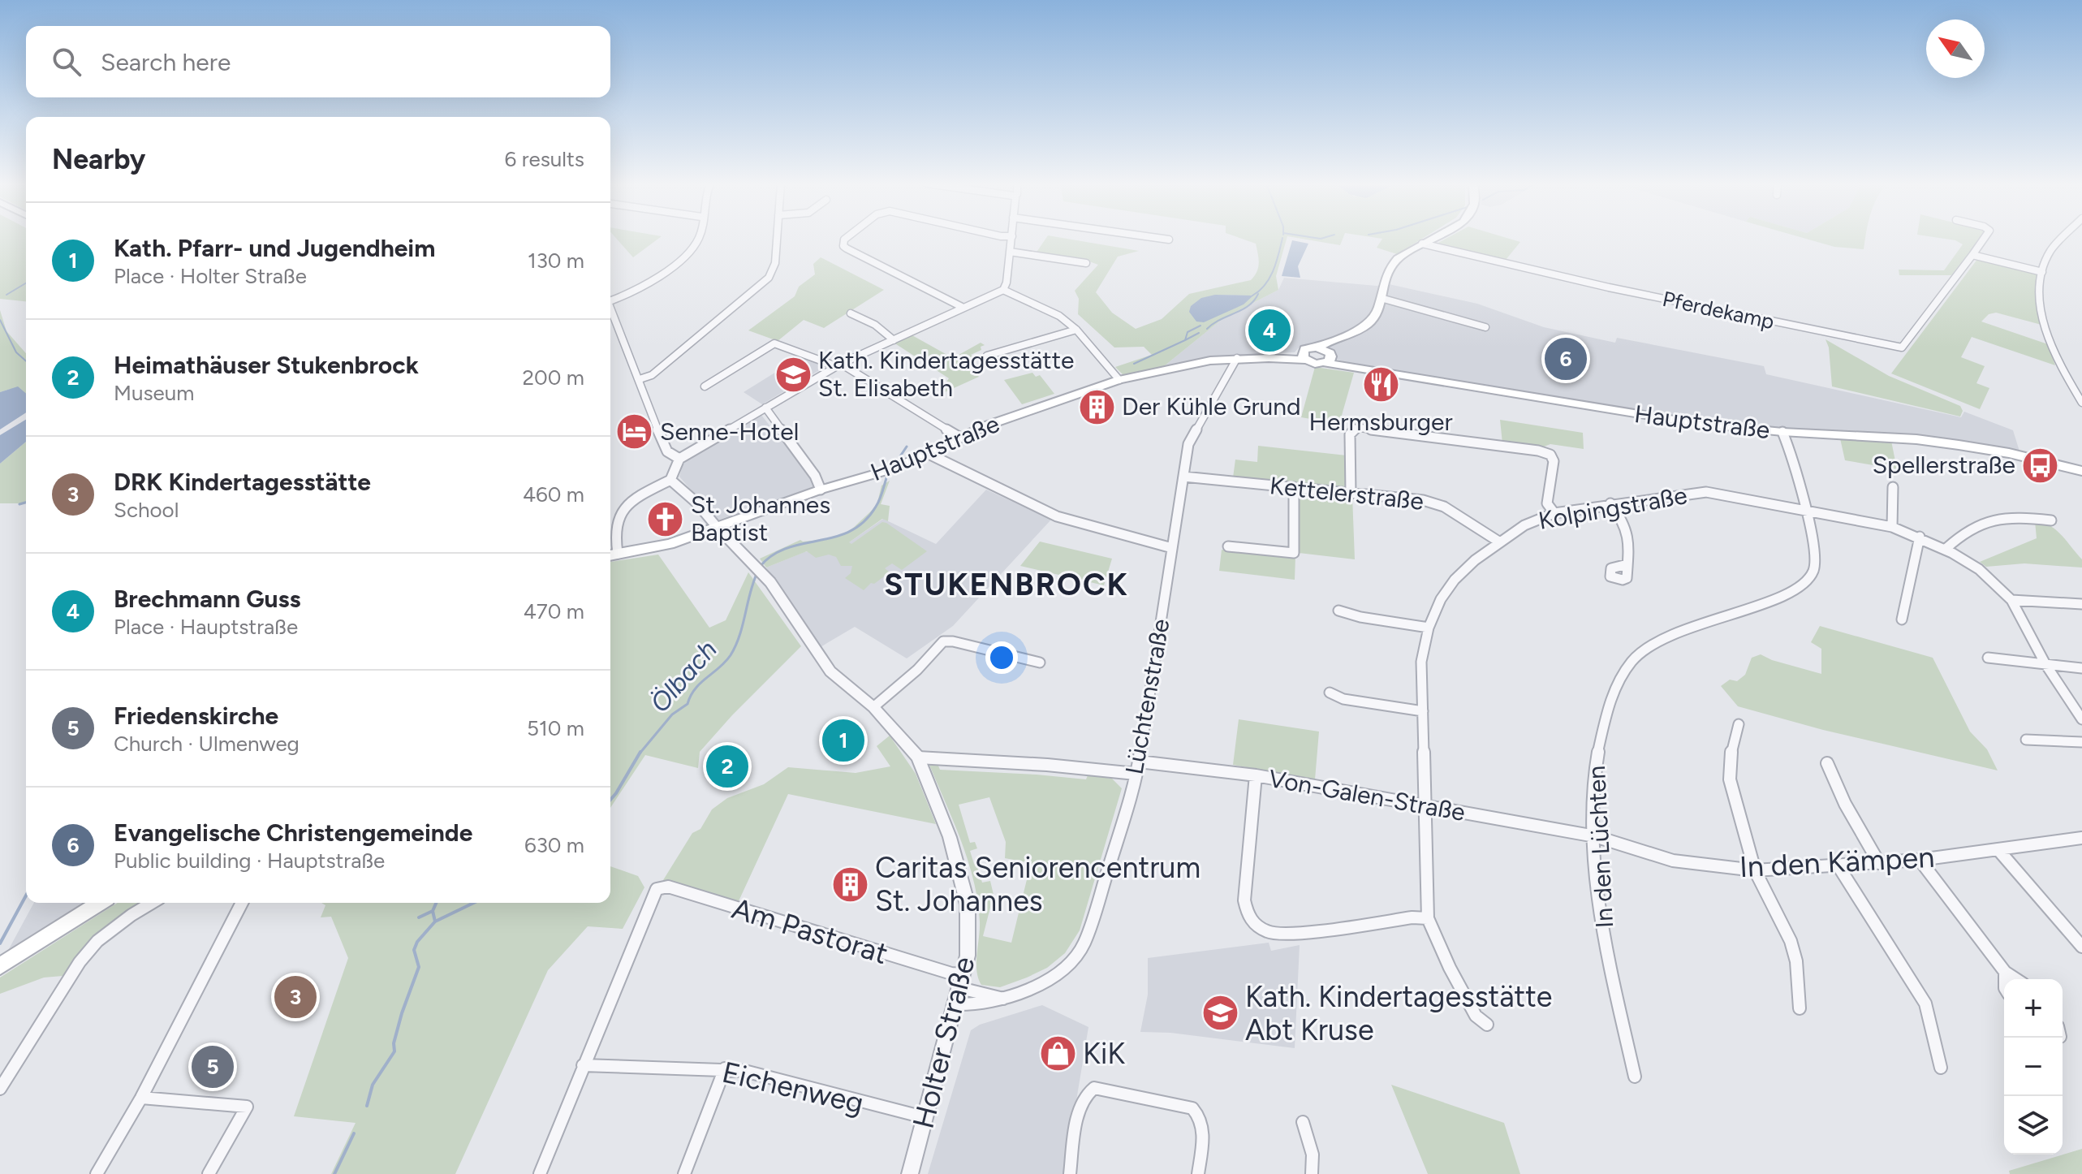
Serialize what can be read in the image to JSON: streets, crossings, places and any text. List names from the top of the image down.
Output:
{
  "streets": {
    "main road": ["Hauptstraße"],
    "street": [
      "Pferdekamp",
      "Kettelerstraße",
      "Kolpingstraße",
      "Lüchtenstraße",
      "Von-Galen-Straße",
      "In den Lüchten",
      "In den Kämpen",
      "Am Pastorat",
      "Holter Straße",
      "Eichenweg"
    ]
  },
  "crossings": [
    ["Hauptstraße", "Lüchtenstraße"],
    ["Hauptstraße", "In den Lüchten"],
    ["Hauptstraße", "Holter Straße"],
    ["Kettelerstraße", "Kolpingstraße"],
    ["Kettelerstraße", "Lüchtenstraße"],
    ["Kolpingstraße", "Von-Galen-Straße"],
    ["Kolpingstraße", "In den Lüchten"],
    ["Lüchtenstraße", "Von-Galen-Straße"],
    ["Lüchtenstraße", "Holter Straße"],
    ["Von-Galen-Straße", "In den Lüchten"],
    ["Von-Galen-Straße", "In den Kämpen"],
    ["In den Lüchten", "In den Kämpen"],
    ["Am Pastorat", "Holter Straße"],
    ["Am Pastorat", "Eichenweg"],
    ["Holter Straße", "Eichenweg"]
  ],
  "districts": ["STUKENBROCK"],
  "water": ["Ölbach"],
  "places": {
    "school or university": ["Kath. Kindertagesstätte St. Elisabeth", "Kath. Kindertagesstätte Abt Kruse"],
    "restaurant": ["Hermsburger"],
    "building": ["Der Kühle Grund", "Caritas Seniorencentrum St. Johannes"],
    "hotel": ["Senne-Hotel"],
    "bus stop": ["Spellerstraße"],
    "church": ["St. Johannes Baptist"],
    "shop": ["KiK"]
  },
  "north": "top left",
  "page": {
    "search": "Search here",
    "heading": ["Nearby", "6 results"],
    "list": [
      {
        "mark": "1",
        "name": "Kath. Pfarr- und Jugendheim",
        "note": "Place · Holter Straße",
        "value": "130 m"
      },
      {
        "mark": "2",
        "name": "Heimathäuser Stukenbrock",
        "note": "Museum",
        "value": "200 m"
      },
      {
        "mark": "3",
        "name": "DRK Kindertagesstätte",
        "note": "School",
        "value": "460 m"
      },
      {
        "mark": "4",
        "name": "Brechmann Guss",
        "note": "Place · Hauptstraße",
        "value": "470 m"
      },
      {
        "mark": "5",
        "name": "Friedenskirche",
        "note": "Church · Ulmenweg",
        "value": "510 m"
      },
      {
        "mark": "6",
        "name": "Evangelische Christengemeinde",
        "note": "Public building · Hauptstraße",
        "value": "630 m"
      }
    ],
    "pins": [
      "4",
      "6",
      "1",
      "2",
      "3",
      "5"
    ],
    "map_buttons": ["+", "−"]
  }
}
